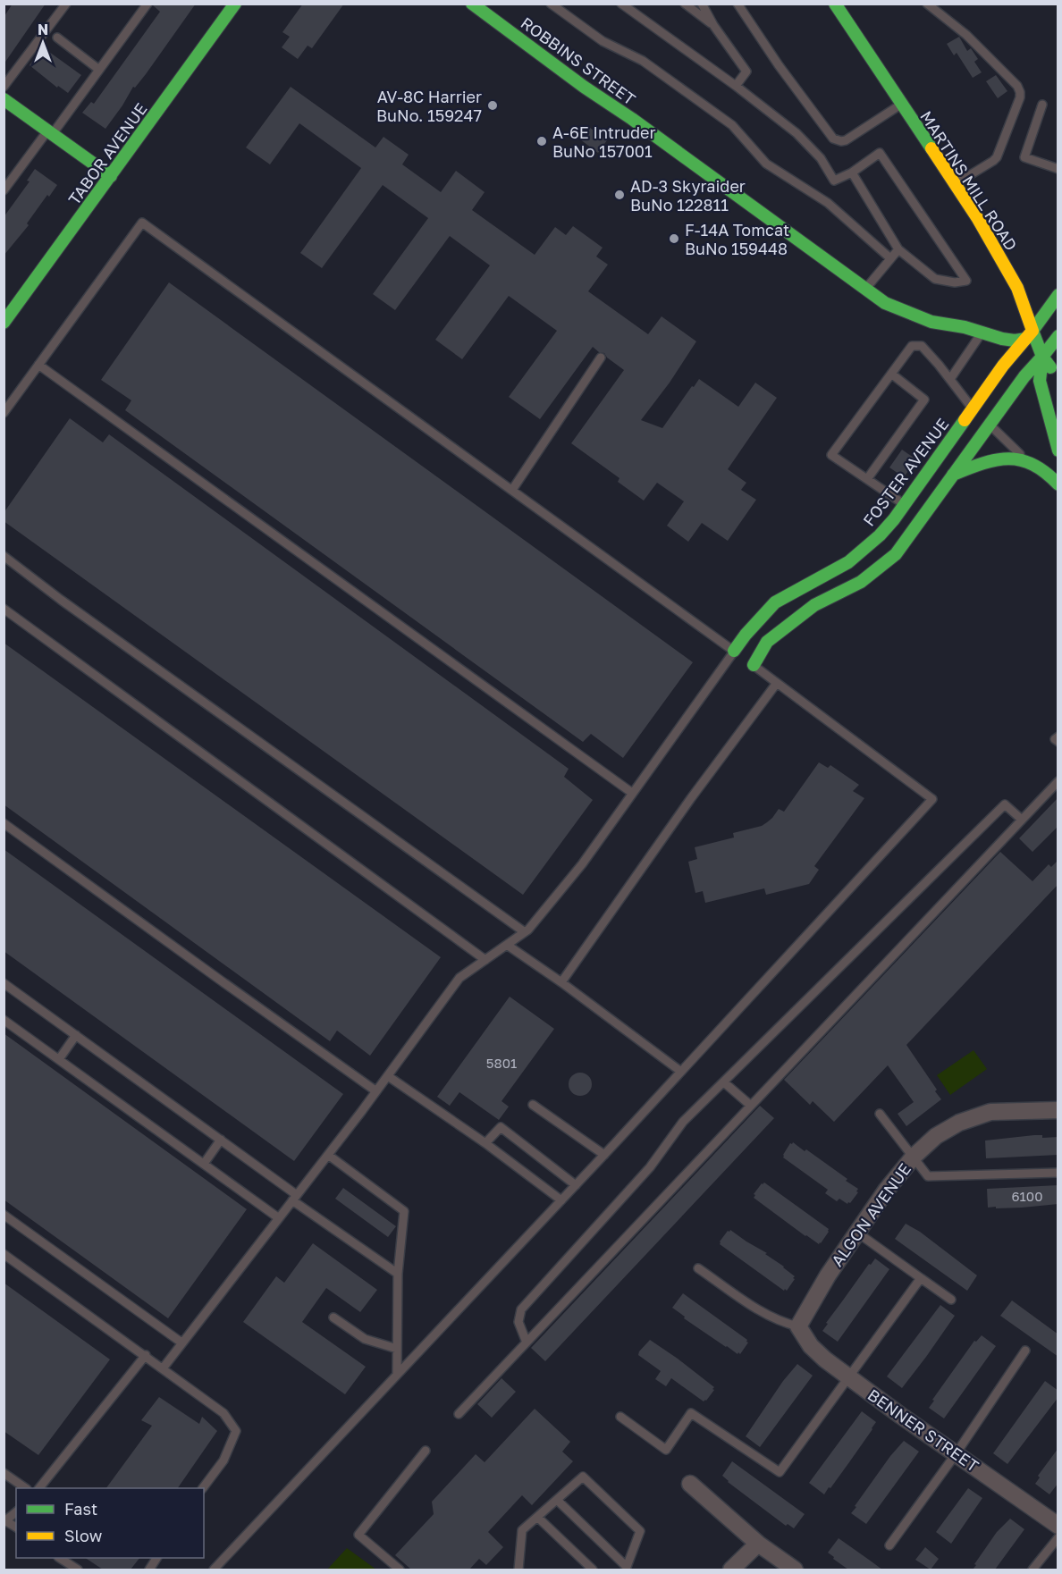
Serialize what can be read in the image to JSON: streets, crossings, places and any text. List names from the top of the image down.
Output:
{
  "streets": {
    "street": [
      "ROBBINS STREET",
      "TABOR AVENUE",
      "MARTINS MILL ROAD",
      "FOSTER AVENUE",
      "ALGON AVENUE",
      "BENNER STREET"
    ]
  },
  "crossings": [
    ["ROBBINS STREET", "MARTINS MILL ROAD"],
    ["ROBBINS STREET", "FOSTER AVENUE"],
    ["MARTINS MILL ROAD", "FOSTER AVENUE"],
    ["ALGON AVENUE", "BENNER STREET"]
  ],
  "places": [
    "AV-8C Harrier BuNo. 159247",
    "A-6E Intruder BuNo 157001",
    "AD-3 Skyraider BuNo 122811",
    "F-14A Tomcat BuNo 159448"
  ],
  "house_numbers": ["5801", "6100"],
  "legend": ["Fast", "Slow"],
  "north": "top"
}
